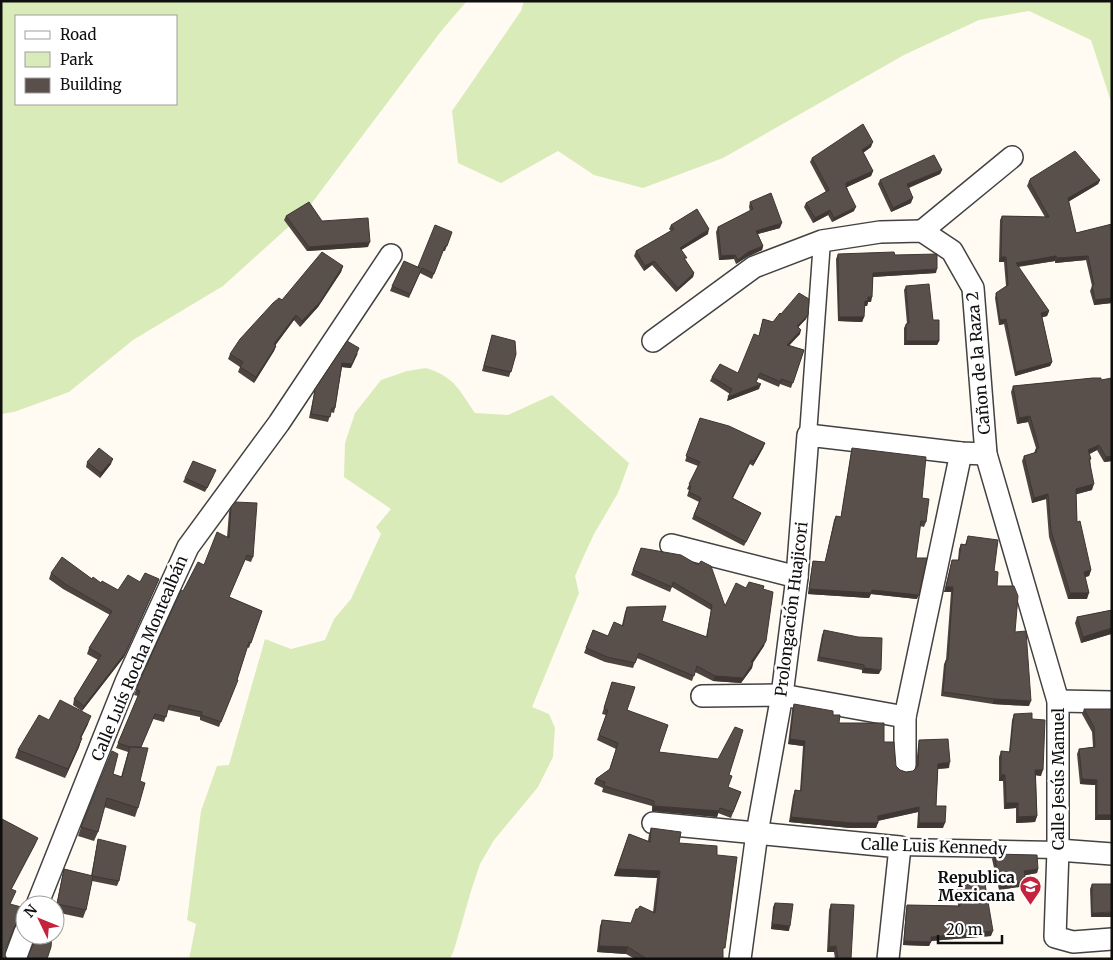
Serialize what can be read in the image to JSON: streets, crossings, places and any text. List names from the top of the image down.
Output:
{
  "streets": {
    "street": [
      "Cañon de la Raza 2",
      "Prolongación Huajicori",
      "Calle Luís Rocha Montealbán",
      "Calle Jesús Manuel",
      "Calle Luis Kennedy"
    ]
  },
  "crossings": [
    ["Cañon de la Raza 2", "Calle Jesús Manuel"],
    ["Prolongación Huajicori", "Calle Luis Kennedy"],
    ["Calle Jesús Manuel", "Calle Luis Kennedy"]
  ],
  "places": {
    "school or university": ["Republica Mexicana"]
  },
  "legend": ["Road", "Park", "Building"],
  "scale_bar": "20 m",
  "north": "top left"
}
